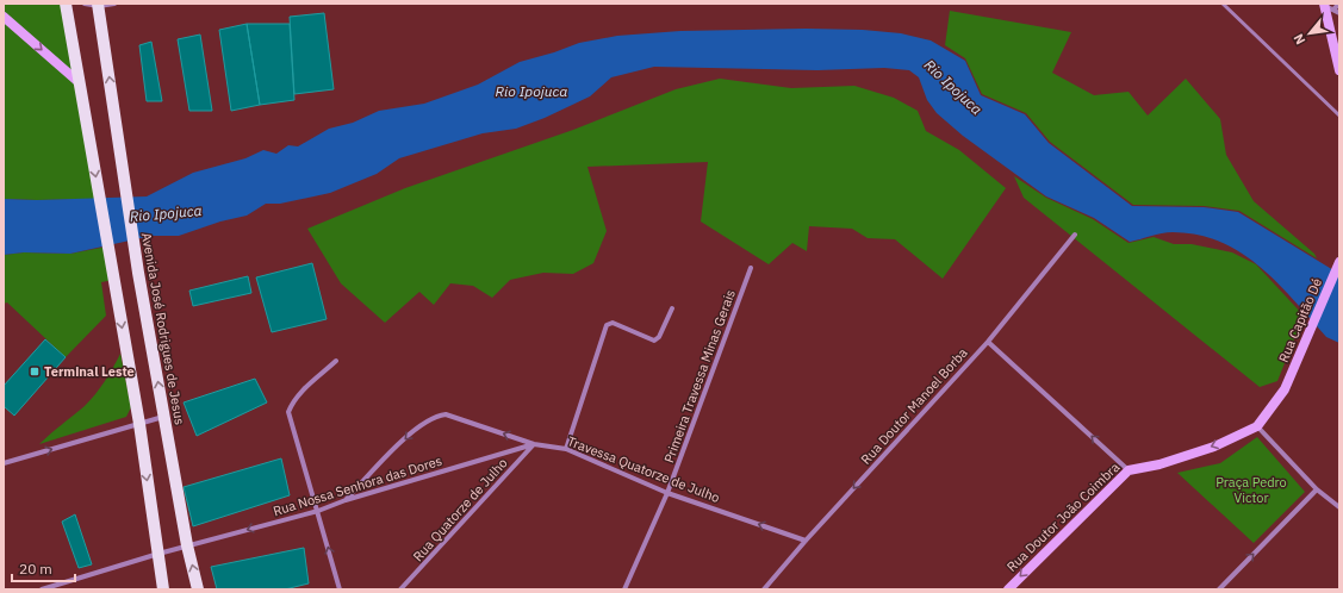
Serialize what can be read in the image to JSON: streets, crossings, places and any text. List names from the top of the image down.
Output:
{
  "streets": {
    "main road": ["Avenida José Rodrigues de Jesus"],
    "street": [
      "Rua Capitão Dé",
      "Primeira Travessa Minas Gerais",
      "Rua Doutor Manoel Borba",
      "Travessa Quatorze de Julho",
      "Rua Nossa Senhora das Dores",
      "Rua Quatorze de Julho",
      "Rua Doutor João Coimbra"
    ]
  },
  "crossings": [
    ["Rua Capitão Dé", "Rua Doutor João Coimbra"],
    ["Avenida José Rodrigues de Jesus", "Rua Nossa Senhora das Dores"],
    ["Primeira Travessa Minas Gerais", "Travessa Quatorze de Julho"],
    ["Rua Doutor Manoel Borba", "Travessa Quatorze de Julho"],
    ["Travessa Quatorze de Julho", "Rua Nossa Senhora das Dores"],
    ["Travessa Quatorze de Julho", "Rua Quatorze de Julho"],
    ["Rua Nossa Senhora das Dores", "Rua Quatorze de Julho"]
  ],
  "one_way": ["Rua Doutor Manoel Borba", "Travessa Quatorze de Julho", "Rua Doutor João Coimbra"],
  "water": ["Rio Ipojuca"],
  "parks": ["Praça Pedro Victor"],
  "places": {
    "transit": ["Terminal Leste"]
  },
  "scale_bar": "20 m",
  "north": "bottom left"
}
